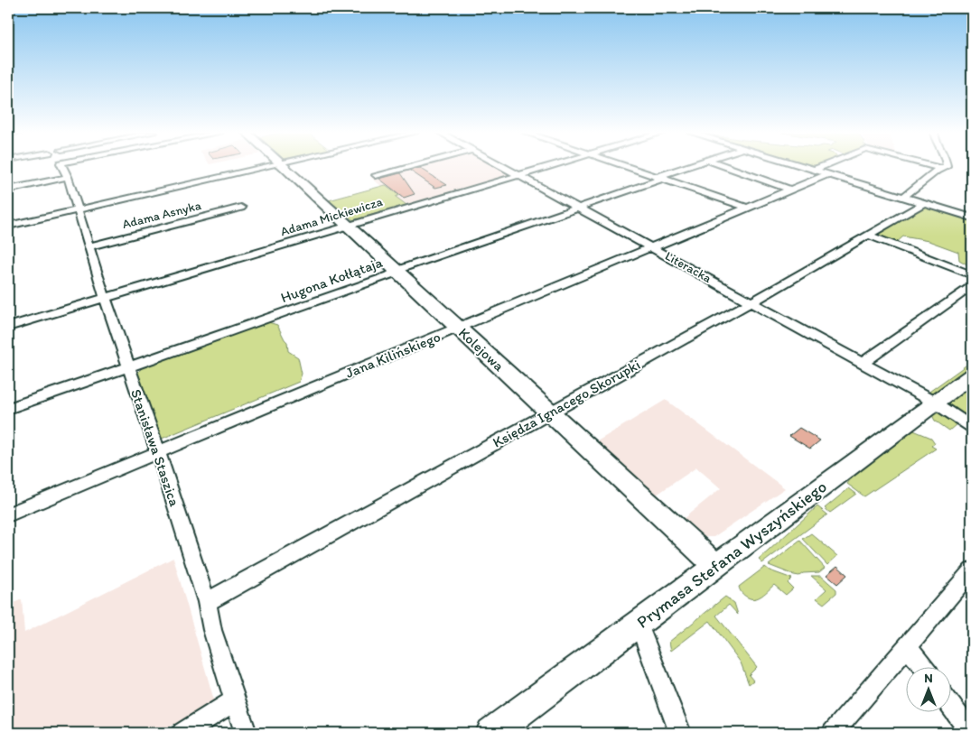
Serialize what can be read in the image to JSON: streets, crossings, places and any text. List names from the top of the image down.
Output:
{
  "streets": {
    "street": [
      "Adama Asnyka",
      "Adama Mickiewicza",
      "Literacka",
      "Hugona Kołłątaja",
      "Kolejowa",
      "Jana Kilińskiego",
      "Księdza Ignacego Skorupki",
      "Stanisława Staszica",
      "Prymasa Stefana Wyszyńskiego"
    ]
  },
  "crossings": [
    ["Adama Asnyka", "Stanisława Staszica"],
    ["Adama Mickiewicza", "Literacka"],
    ["Adama Mickiewicza", "Kolejowa"],
    ["Adama Mickiewicza", "Stanisława Staszica"],
    ["Literacka", "Hugona Kołłątaja"],
    ["Literacka", "Jana Kilińskiego"],
    ["Literacka", "Księdza Ignacego Skorupki"],
    ["Literacka", "Prymasa Stefana Wyszyńskiego"],
    ["Hugona Kołłątaja", "Kolejowa"],
    ["Hugona Kołłątaja", "Stanisława Staszica"],
    ["Kolejowa", "Jana Kilińskiego"],
    ["Kolejowa", "Księdza Ignacego Skorupki"],
    ["Kolejowa", "Prymasa Stefana Wyszyńskiego"],
    ["Jana Kilińskiego", "Stanisława Staszica"],
    ["Księdza Ignacego Skorupki", "Stanisława Staszica"]
  ],
  "north": "top"
}
